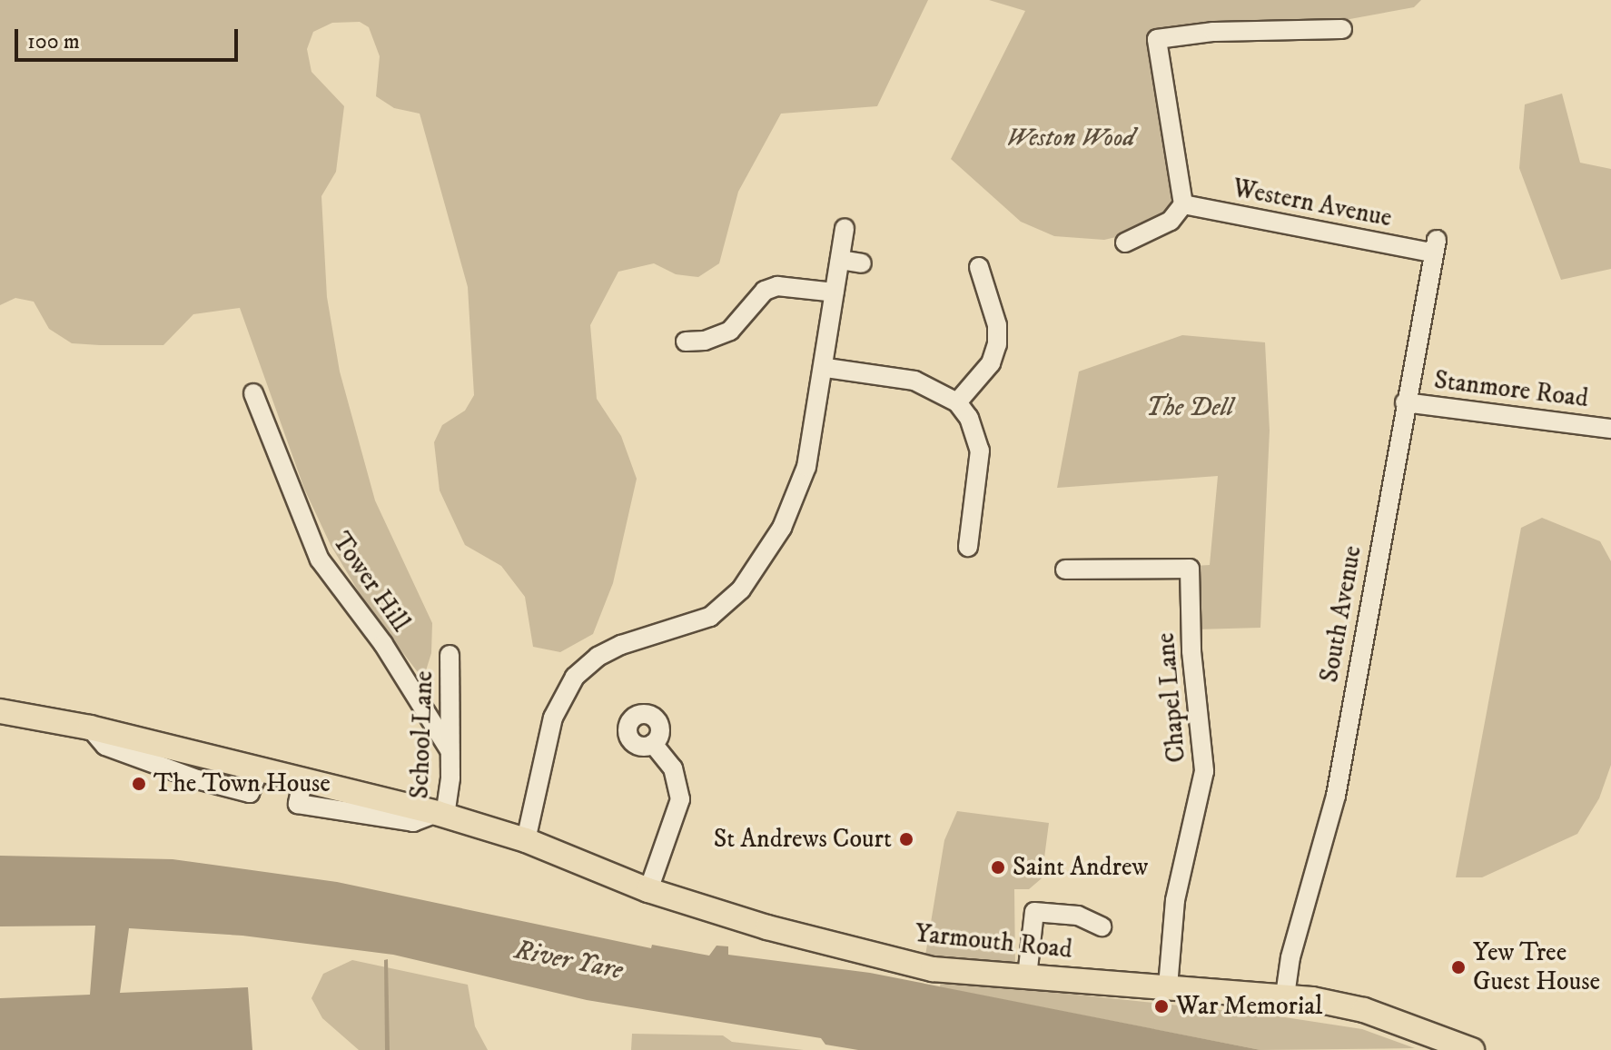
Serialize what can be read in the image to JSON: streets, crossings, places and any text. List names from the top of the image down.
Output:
{
  "streets": {
    "main road": ["Yarmouth Road"],
    "street": [
      "Western Avenue",
      "Stanmore Road",
      "Tower Hill",
      "South Avenue",
      "Chapel Lane",
      "School Lane"
    ]
  },
  "crossings": [
    ["Western Avenue", "South Avenue"],
    ["Stanmore Road", "South Avenue"],
    ["Tower Hill", "School Lane"],
    ["South Avenue", "Yarmouth Road"],
    ["Chapel Lane", "Yarmouth Road"],
    ["School Lane", "Yarmouth Road"]
  ],
  "water": ["River Yare"],
  "parks": ["Weston Wood", "The Dell"],
  "places": [
    "The Town House",
    "St Andrews Court",
    "Saint Andrew",
    "Yew Tree Guest House",
    "War Memorial"
  ],
  "scale_bar": "100 m"
}
